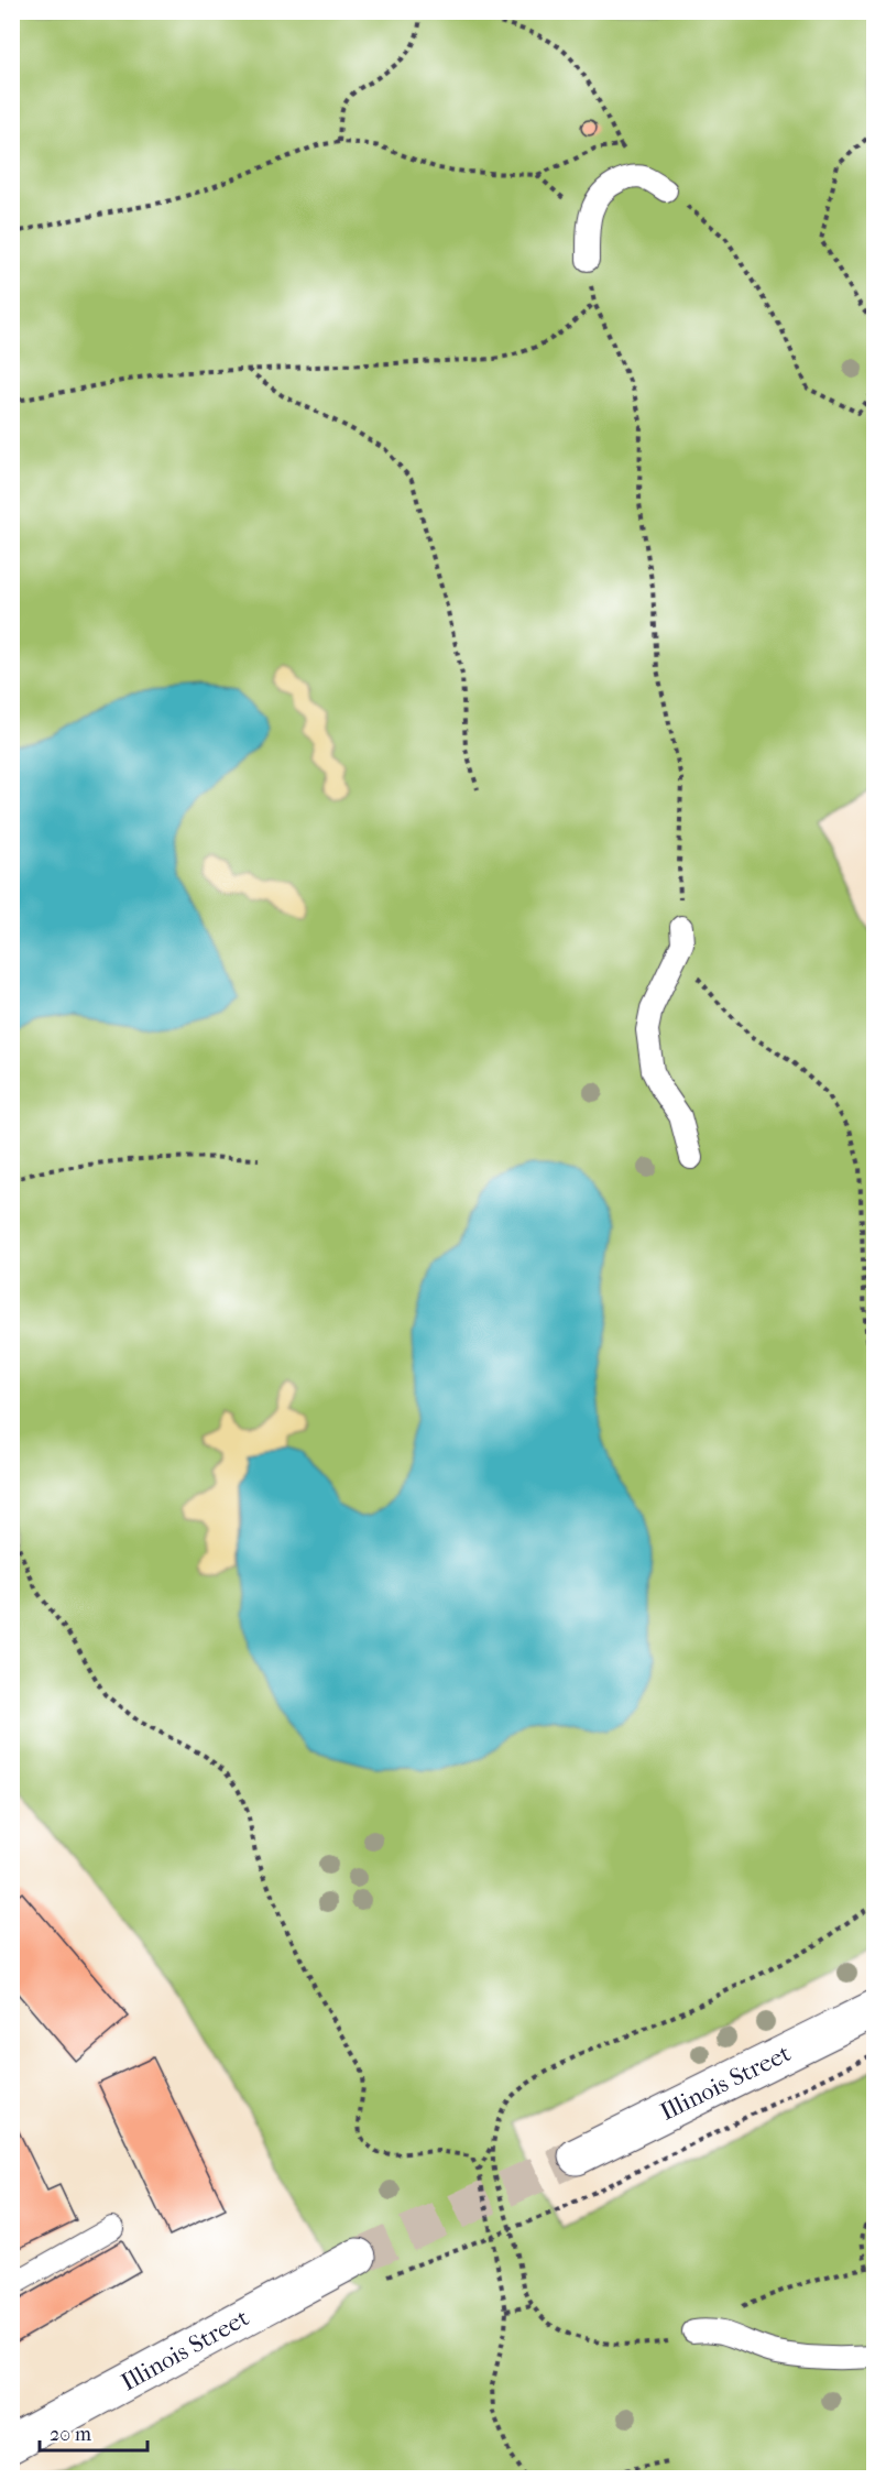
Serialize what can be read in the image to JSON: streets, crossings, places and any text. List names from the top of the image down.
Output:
{
  "streets": {
    "street": ["Illinois Street"]
  },
  "scale_bar": "20 m"
}
